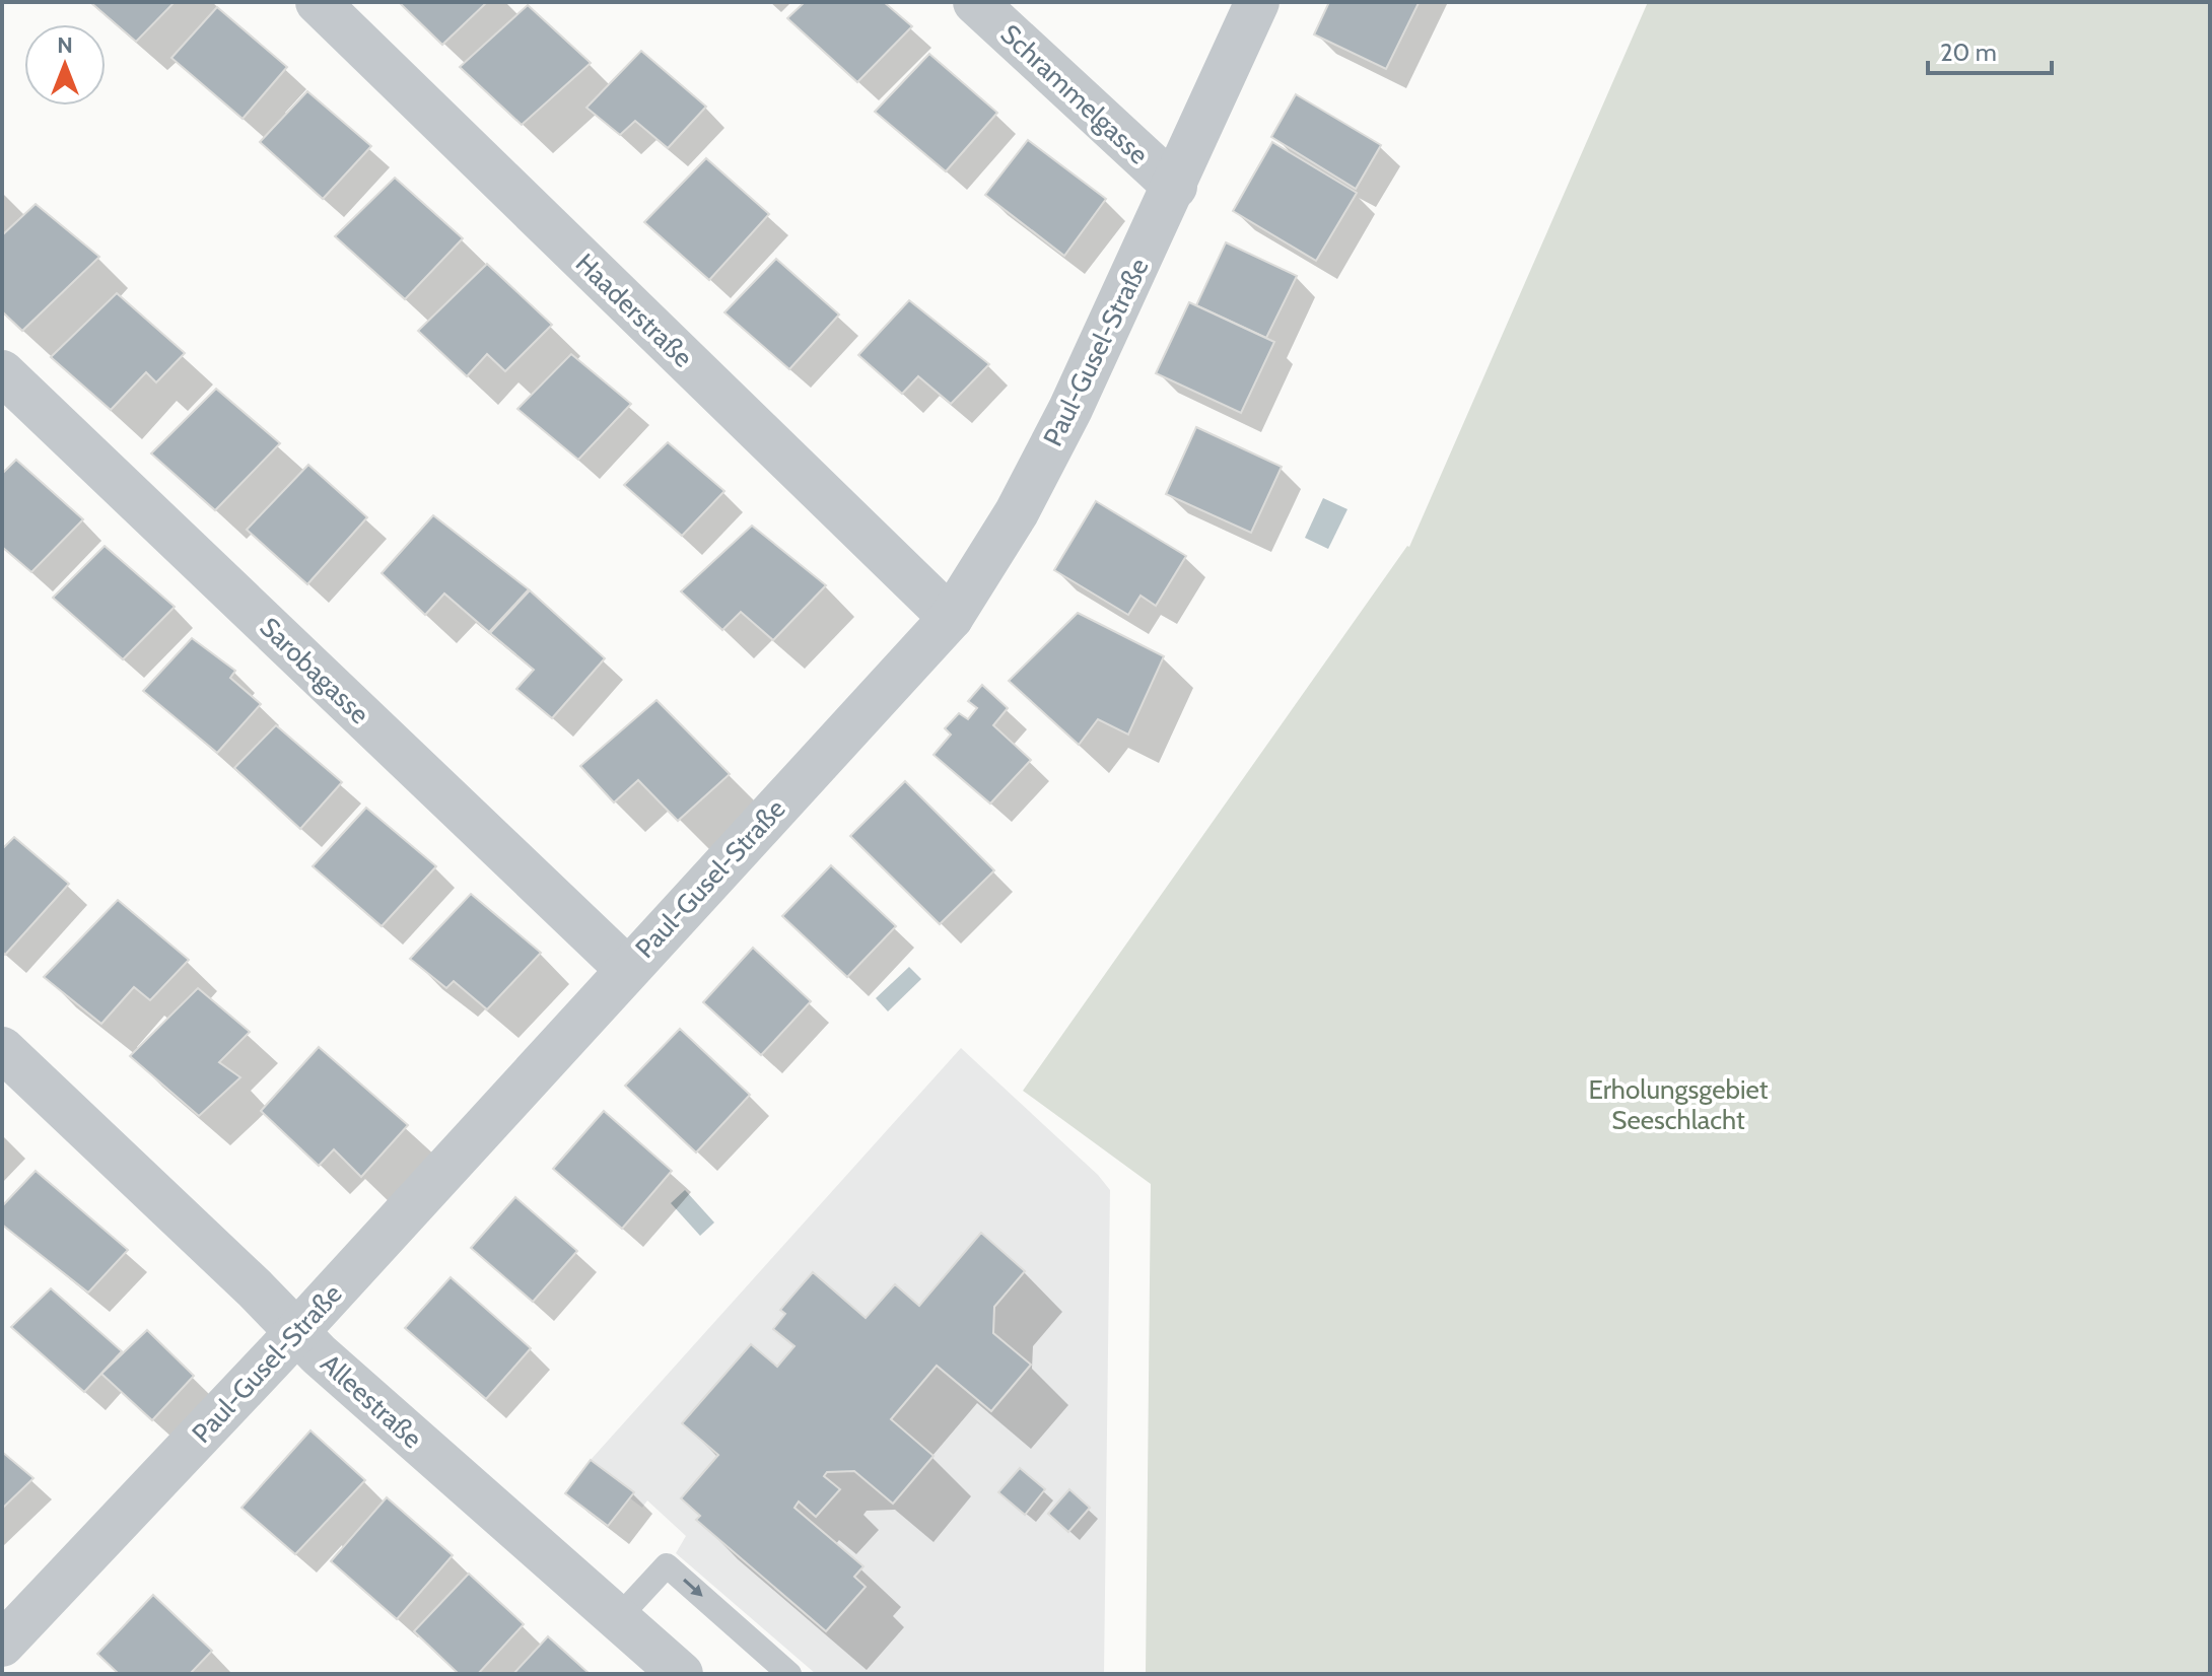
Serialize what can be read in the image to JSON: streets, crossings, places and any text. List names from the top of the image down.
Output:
{
  "streets": {
    "street": [
      "Schrammelgasse",
      "Haaderstraße",
      "Paul-Gusel-Straße",
      "Sarobagasse",
      "Alleestraße"
    ]
  },
  "crossings": [
    ["Schrammelgasse", "Paul-Gusel-Straße"],
    ["Haaderstraße", "Paul-Gusel-Straße"],
    ["Paul-Gusel-Straße", "Sarobagasse"],
    ["Paul-Gusel-Straße", "Alleestraße"]
  ],
  "parks": ["Erholungsgebiet Seeschlacht"],
  "scale_bar": "20 m",
  "north": "top"
}
